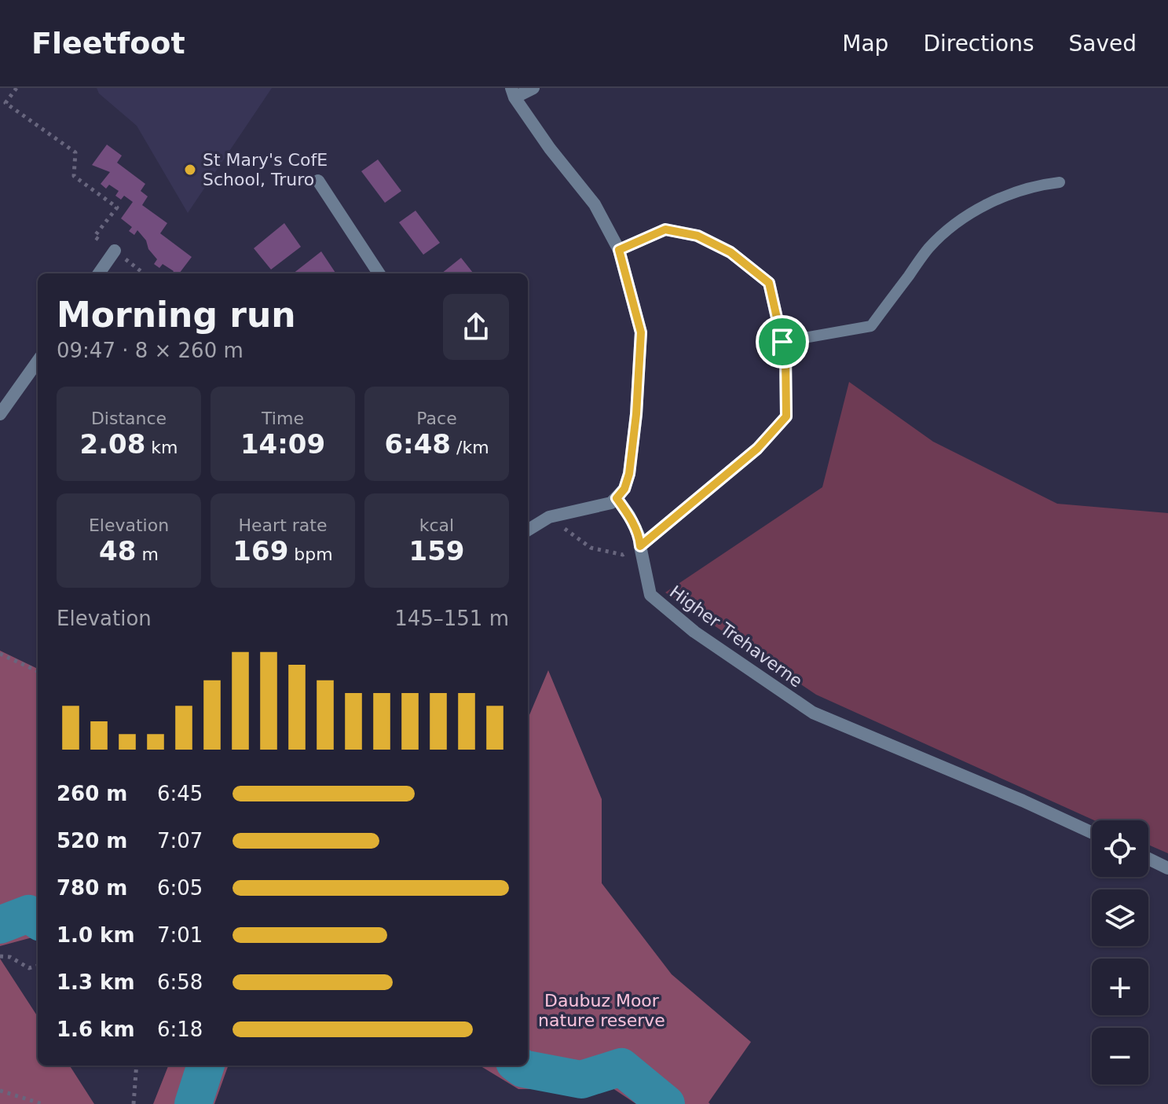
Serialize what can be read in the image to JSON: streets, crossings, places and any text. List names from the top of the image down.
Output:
{
  "streets": {
    "street": ["Higher Trehaverne"]
  },
  "parks": ["Daubuz Moor nature reserve"],
  "places": ["St Mary's CofE School, Truro"],
  "page": {
    "header": "Fleetfoot",
    "nav": ["Map", "Directions", "Saved"],
    "heading": ["Morning run", "09:47 · 8 × 260 m"],
    "stats": [
      ["Distance", "2.08 km"],
      ["Time", "14:09"],
      ["Pace", "6:48 /km"],
      ["Elevation", "48 m"],
      ["Heart rate", "169 bpm"],
      ["kcal", "159"]
    ],
    "chart": ["Elevation", "145–151 m"],
    "list": [
      {
        "name": "260 m",
        "note": "6:45"
      },
      {
        "name": "520 m",
        "note": "7:07"
      },
      {
        "name": "780 m",
        "note": "6:05"
      },
      {
        "name": "1.0 km",
        "note": "7:01"
      },
      {
        "name": "1.3 km",
        "note": "6:58"
      },
      {
        "name": "1.6 km",
        "note": "6:18"
      }
    ],
    "map_buttons": ["+", "−"]
  }
}
